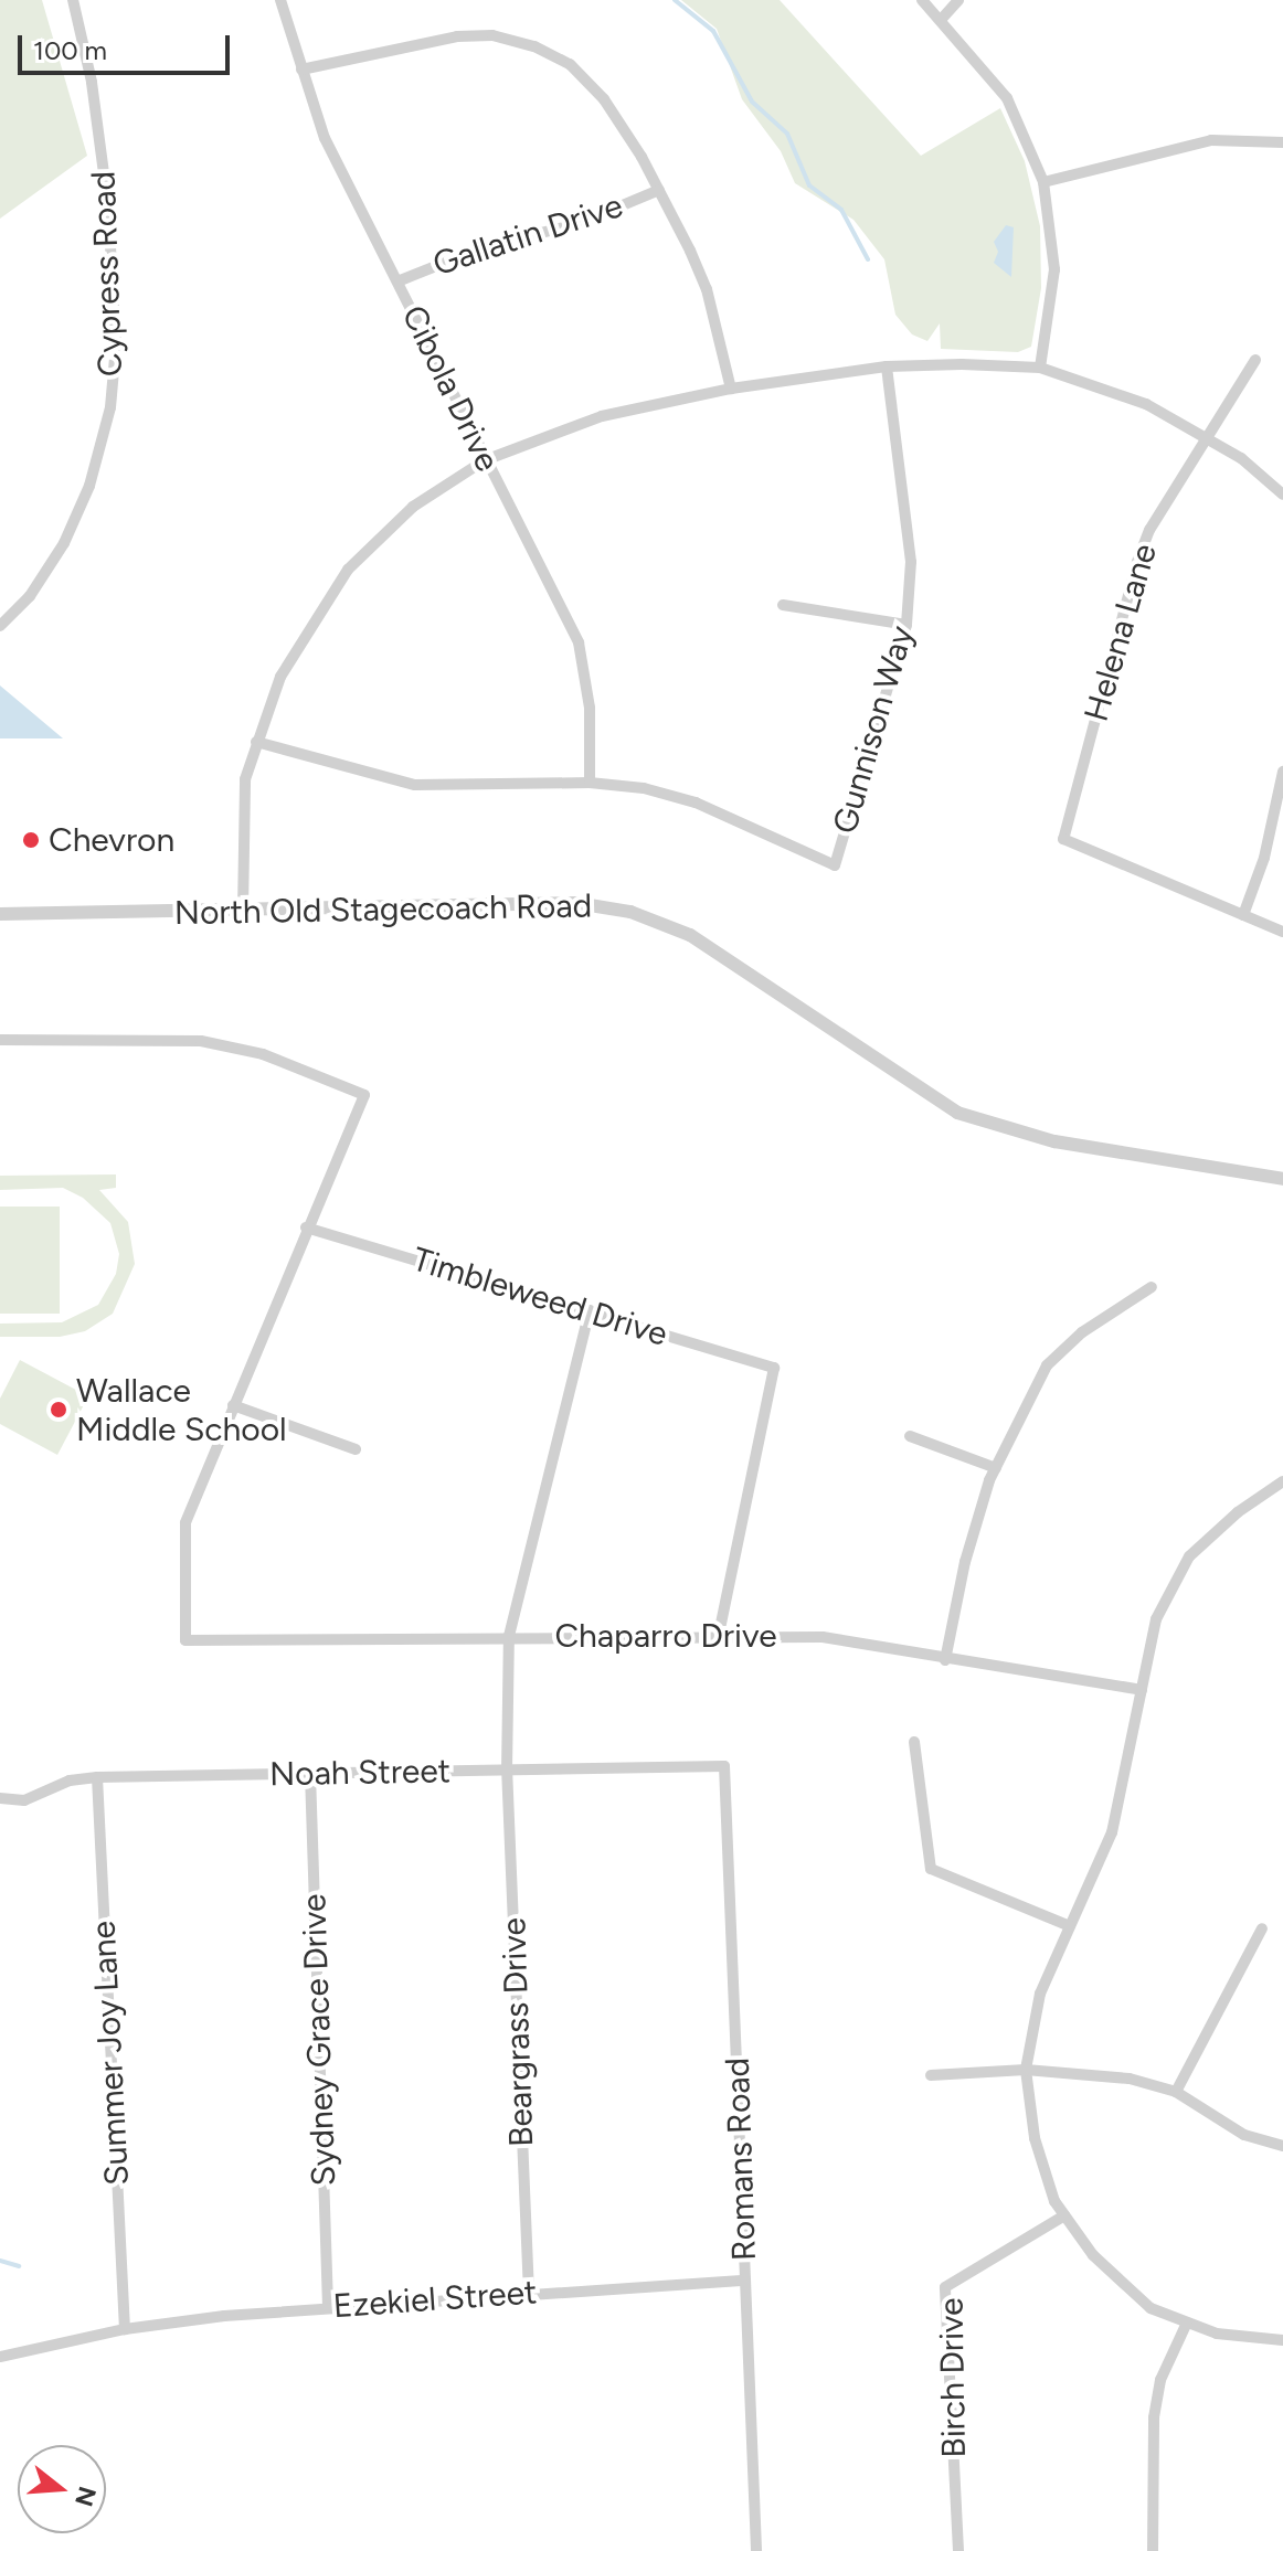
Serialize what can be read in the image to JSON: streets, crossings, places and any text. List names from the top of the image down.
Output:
{
  "streets": {
    "street": [
      "Gallatin Drive",
      "Cypress Road",
      "Cibola Drive",
      "Helena Lane",
      "Gunnison Way",
      "North Old Stagecoach Road",
      "Timbleweed Drive",
      "Chaparro Drive",
      "Noah Street",
      "Beargrass Drive",
      "Sydney Grace Drive",
      "Summer Joy Lane",
      "Romans Road",
      "Ezekiel Street",
      "Birch Drive"
    ]
  },
  "crossings": [
    ["Gallatin Drive", "Cibola Drive"],
    ["Cibola Drive", "Gunnison Way"],
    ["Timbleweed Drive", "Chaparro Drive"],
    ["Chaparro Drive", "Beargrass Drive"],
    ["Noah Street", "Beargrass Drive"],
    ["Noah Street", "Sydney Grace Drive"],
    ["Noah Street", "Summer Joy Lane"],
    ["Noah Street", "Romans Road"],
    ["Beargrass Drive", "Ezekiel Street"],
    ["Sydney Grace Drive", "Ezekiel Street"],
    ["Summer Joy Lane", "Ezekiel Street"],
    ["Romans Road", "Ezekiel Street"]
  ],
  "places": ["Chevron", "Wallace Middle School"],
  "scale_bar": "100 m",
  "north": "right"
}
